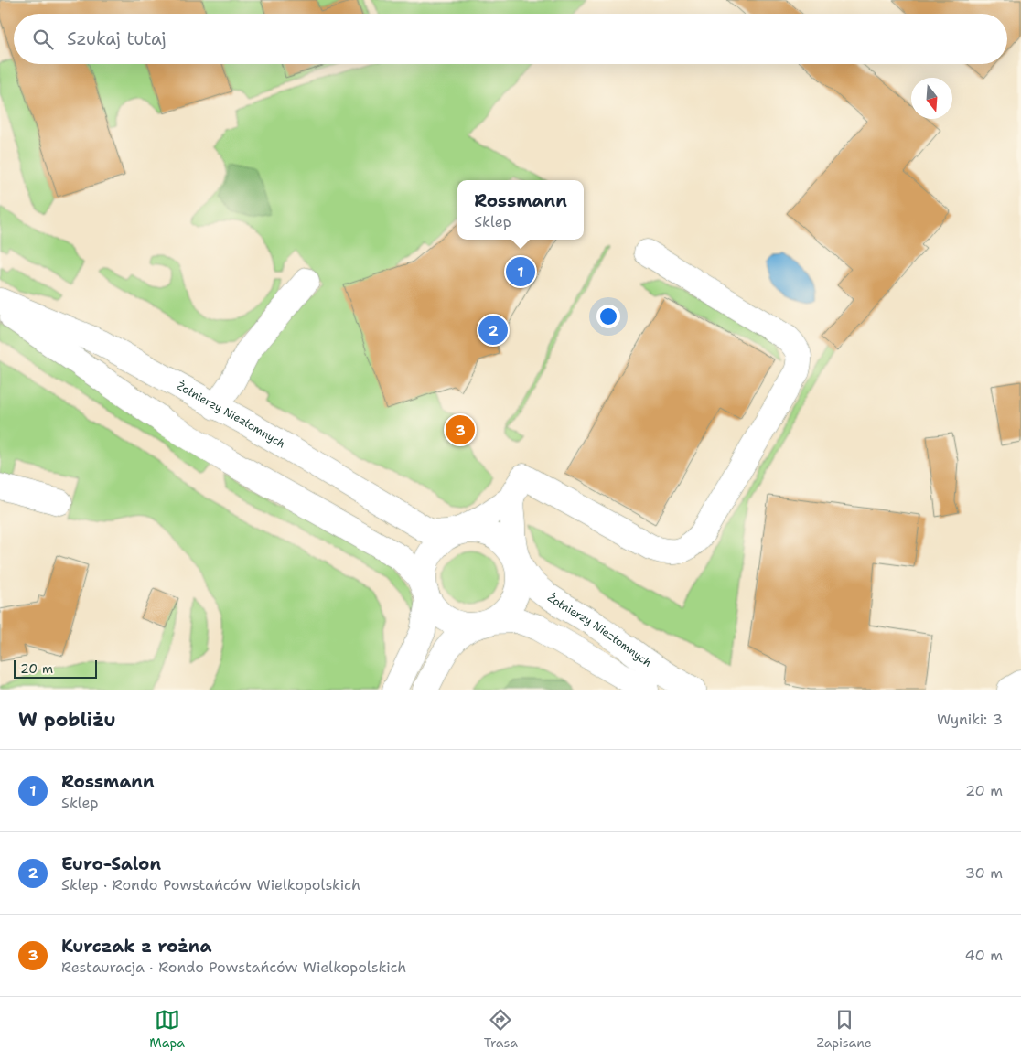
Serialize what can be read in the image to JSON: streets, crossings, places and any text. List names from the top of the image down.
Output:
{
  "streets": {
    "street": ["Żołnierzy Niezłomnych"]
  },
  "scale_bar": "20 m",
  "north": "bottom",
  "page": {
    "search": "Szukaj tutaj",
    "popup": ["Rossmann", "Sklep"],
    "pins": ["1", "2", "3"],
    "scale": "20 m",
    "heading": ["W pobliżu", "Wyniki: 3"],
    "list": [
      {
        "mark": "1",
        "name": "Rossmann",
        "note": "Sklep",
        "value": "20 m"
      },
      {
        "mark": "2",
        "name": "Euro-Salon",
        "note": "Sklep · Rondo Powstańców Wielkopolskich",
        "value": "30 m"
      },
      {
        "mark": "3",
        "name": "Kurczak z rożna",
        "note": "Restauracja · Rondo Powstańców Wielkopolskich",
        "value": "40 m"
      }
    ],
    "nav": ["Mapa", "Trasa", "Zapisane"]
  }
}
